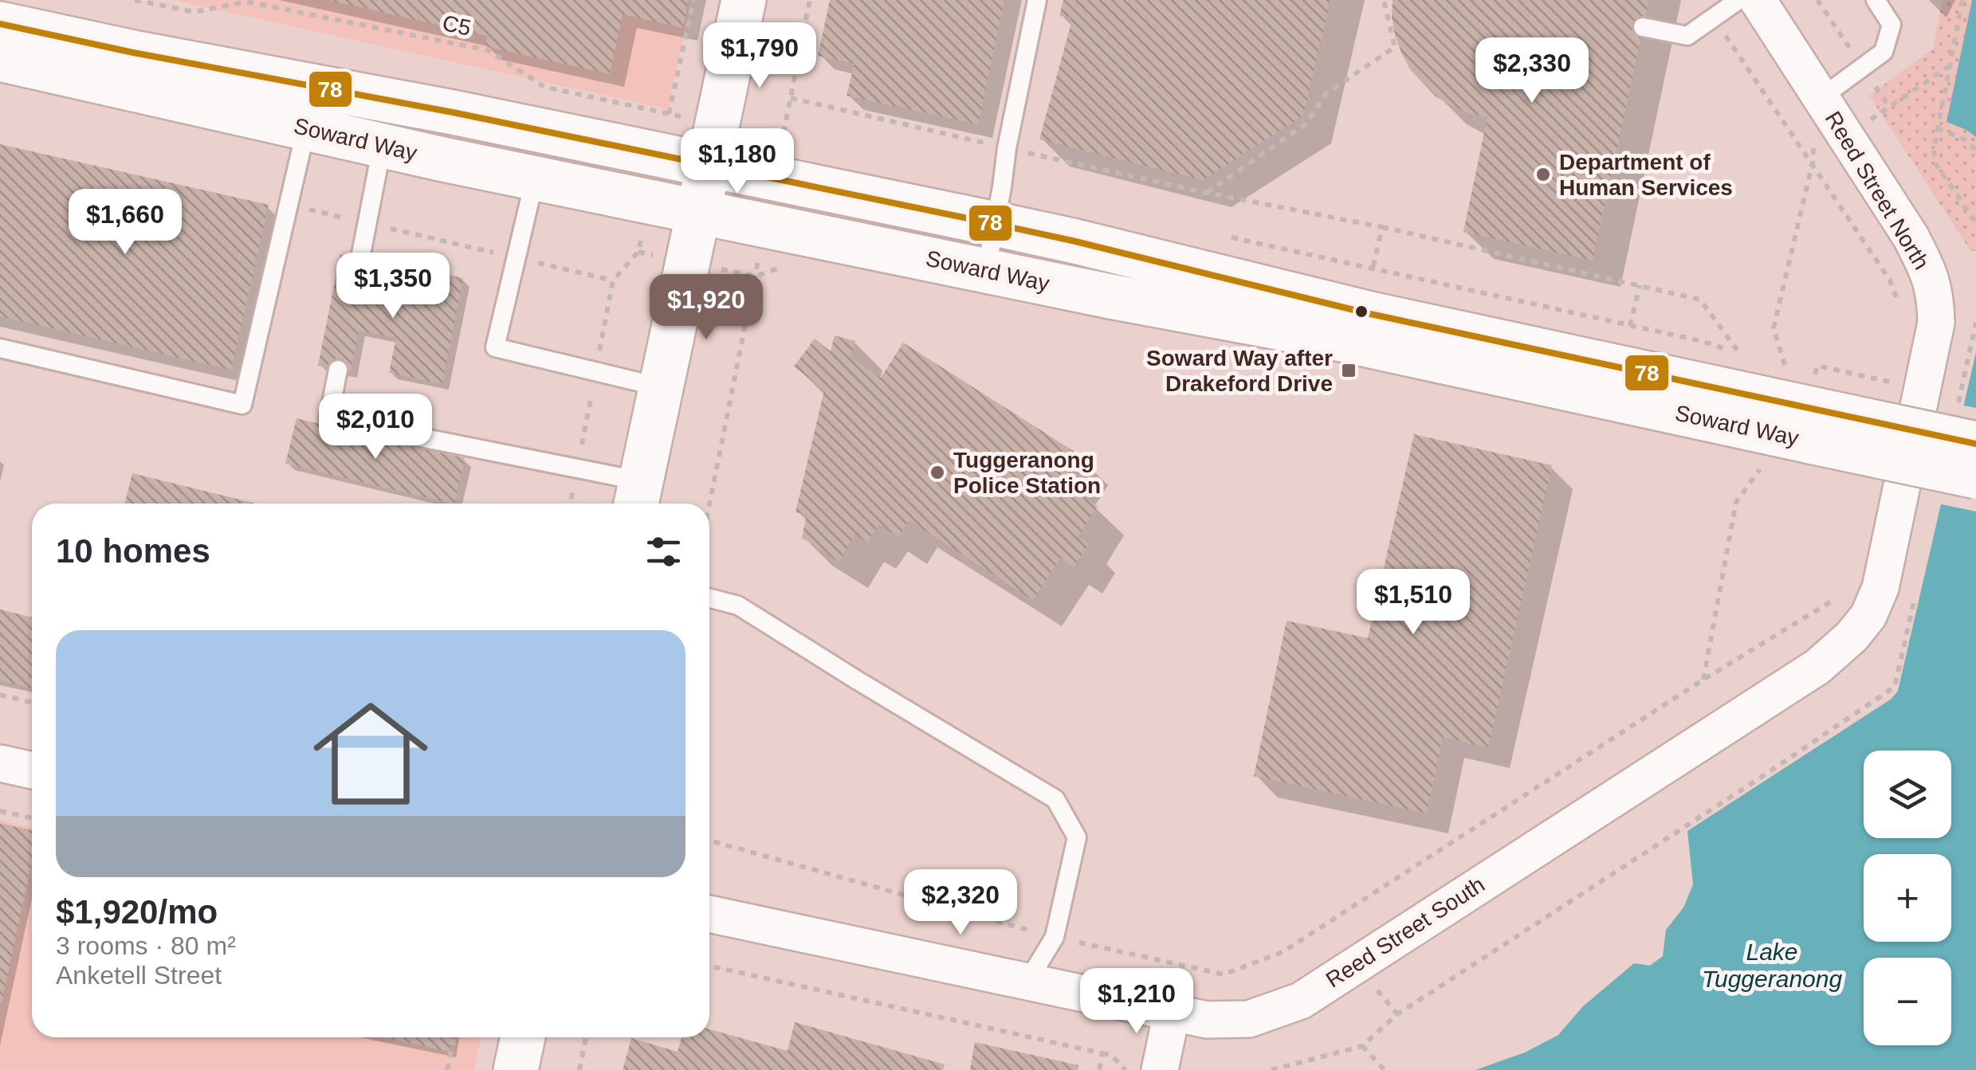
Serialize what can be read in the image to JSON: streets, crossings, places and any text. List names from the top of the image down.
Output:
{
  "streets": {
    "main road": ["Soward Way"],
    "street": ["Reed Street North", "Reed Street South"],
    "path": ["C5"]
  },
  "crossings": [
    ["Reed Street North", "Reed Street South"]
  ],
  "water": ["Lake Tuggeranong"],
  "places": {
    "other": ["Department of Human Services", "Tuggeranong Police Station"],
    "transit": ["Soward Way after Drakeford Drive"]
  },
  "lines": ["transit line 78"],
  "page": {
    "price": [
      "$1,790",
      "$2,330",
      "$1,180",
      "$1,660",
      "$1,350",
      "$1,920",
      "$2,010",
      "$1,510",
      "$2,320",
      "$1,210"
    ],
    "heading": "10 homes",
    "list": [
      {
        "name": "$1,920/mo",
        "note": "3 rooms · 80 m² · Anketell Street"
      }
    ],
    "map_buttons": ["+", "−"]
  }
}
